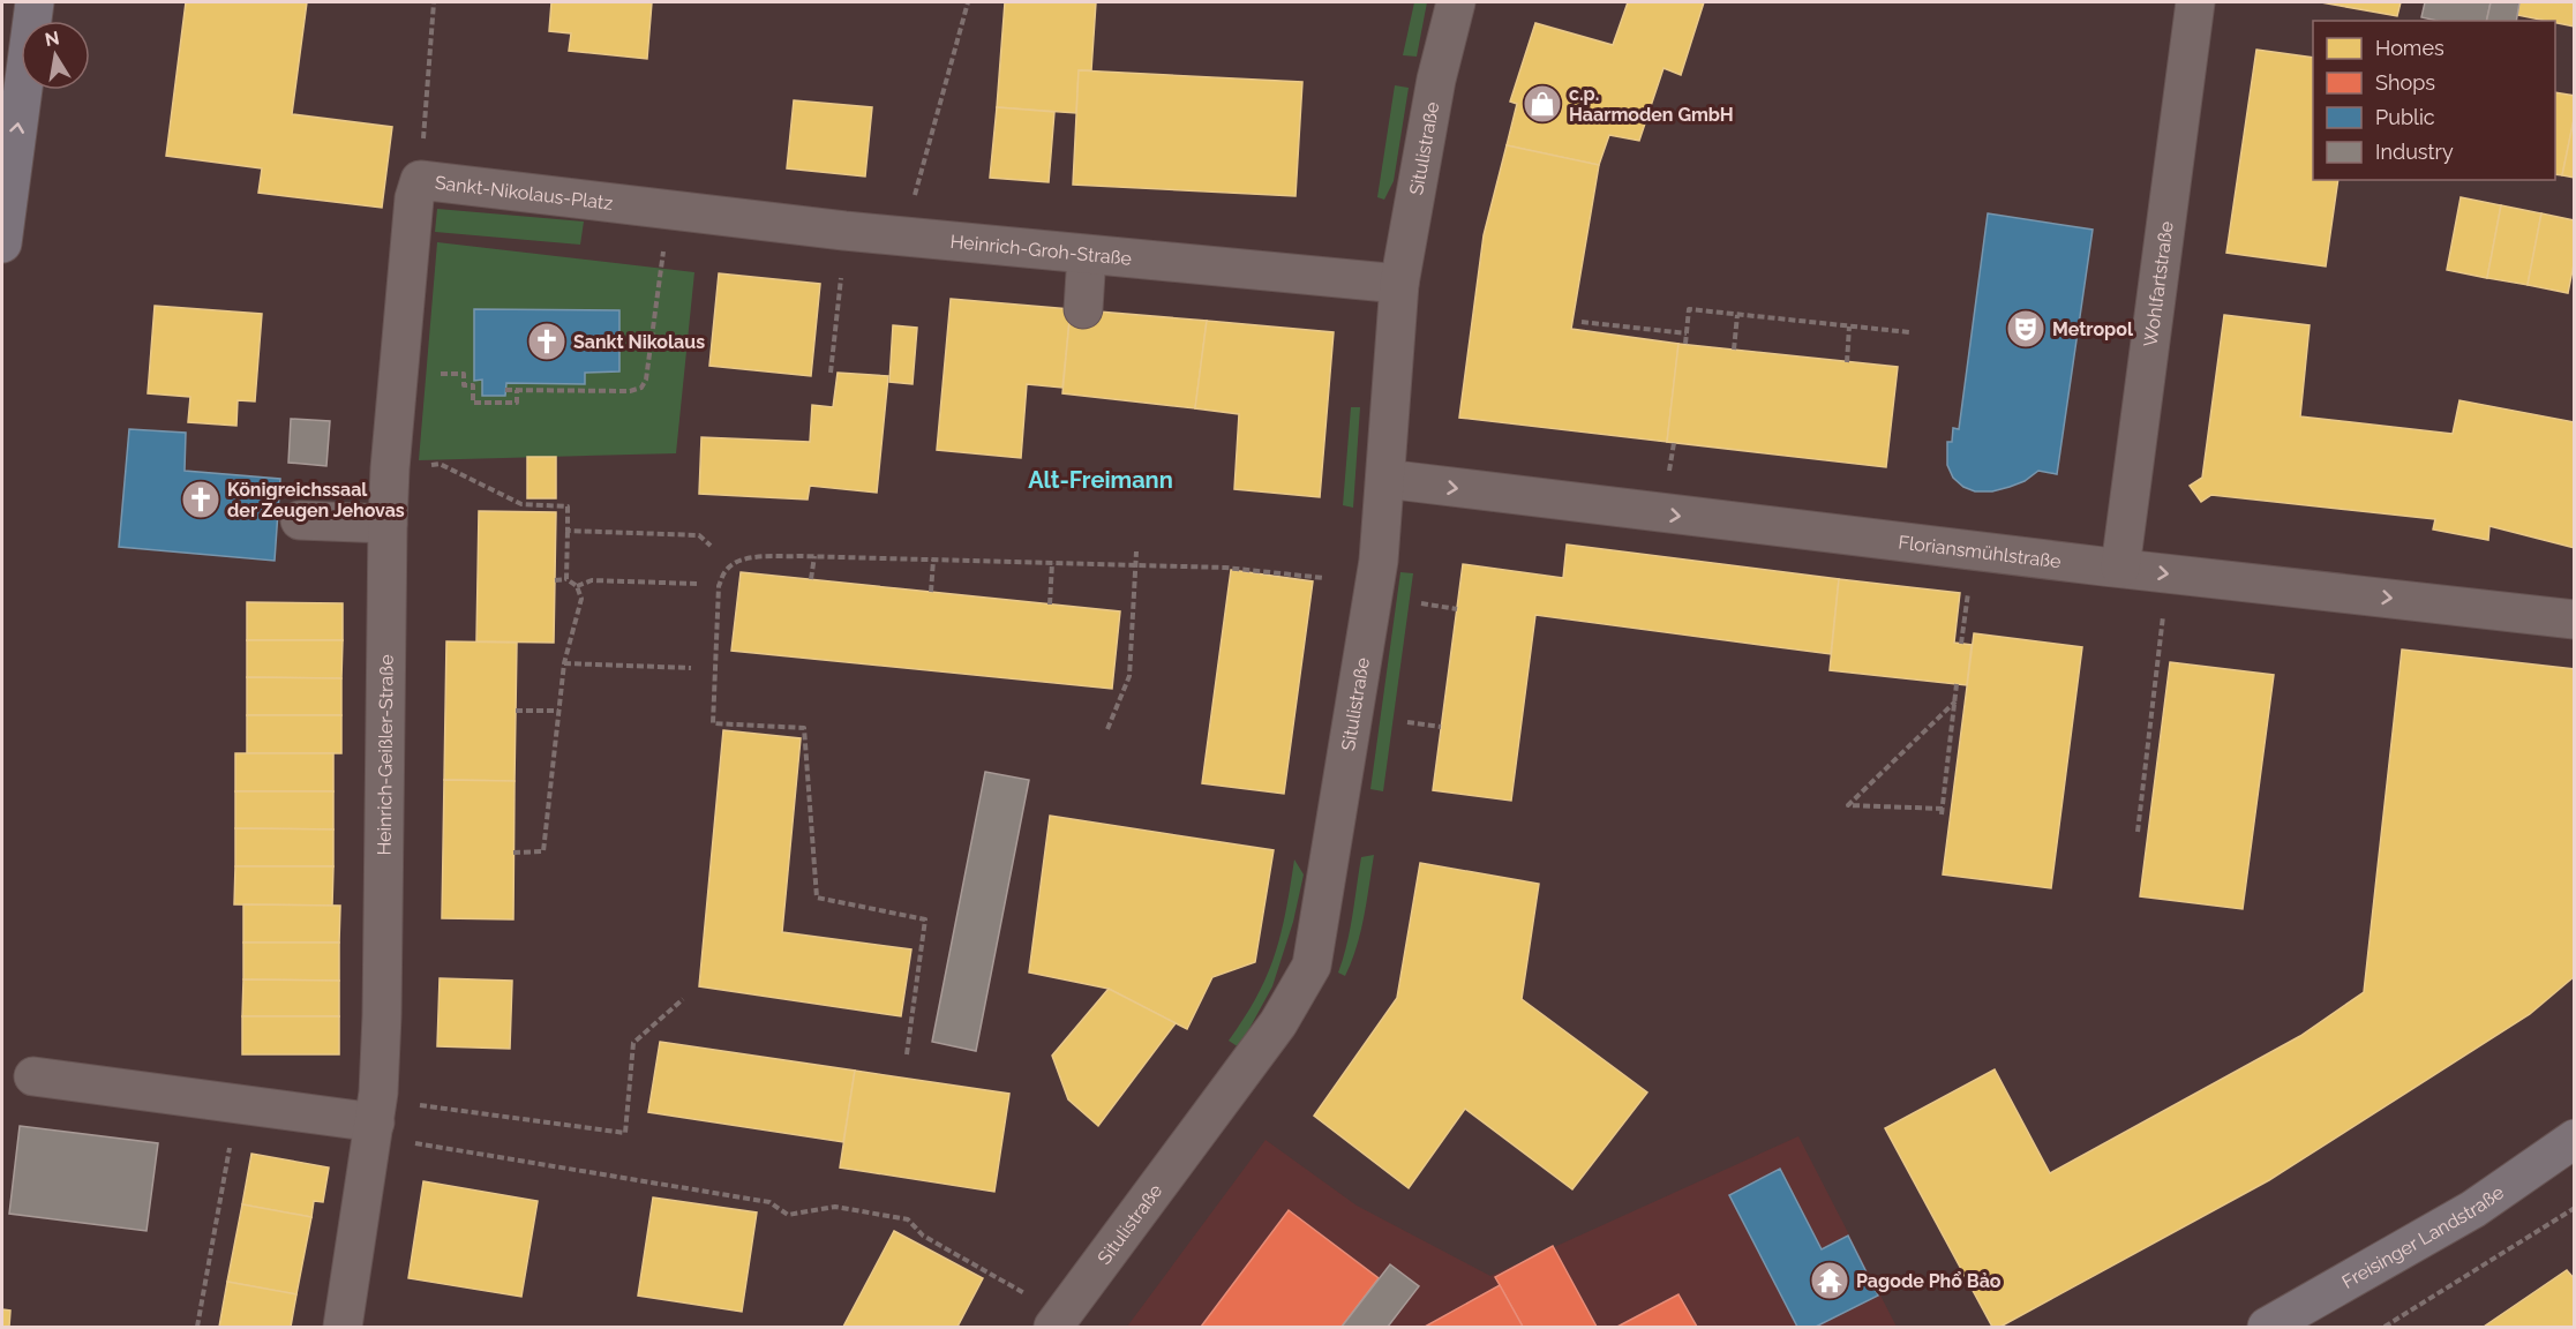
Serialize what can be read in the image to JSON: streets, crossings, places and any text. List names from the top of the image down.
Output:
{
  "streets": {
    "main road": ["Freisinger Landstraße"],
    "street": [
      "Situlistraße",
      "Sankt-Nikolaus-Platz",
      "Heinrich-Groh-Straße",
      "Wohlfartstraße",
      "Floriansmühlstraße",
      "Heinrich-Geißler-Straße"
    ]
  },
  "crossings": [
    ["Situlistraße", "Heinrich-Groh-Straße"],
    ["Situlistraße", "Floriansmühlstraße"],
    ["Sankt-Nikolaus-Platz", "Heinrich-Groh-Straße"],
    ["Sankt-Nikolaus-Platz", "Heinrich-Geißler-Straße"],
    ["Wohlfartstraße", "Floriansmühlstraße"]
  ],
  "one_way": ["Floriansmühlstraße"],
  "districts": ["Alt-Freimann"],
  "places": {
    "shop": ["c.p. Haarmoden GmbH"],
    "theatre": ["Metropol"],
    "church": ["Sankt Nikolaus", "Königreichssaal der Zeugen Jehovas"],
    "temple": ["Pagode Phổ Bảo"]
  },
  "legend": [
    "Homes",
    "Shops",
    "Public",
    "Industry"
  ],
  "north": "top"
}
